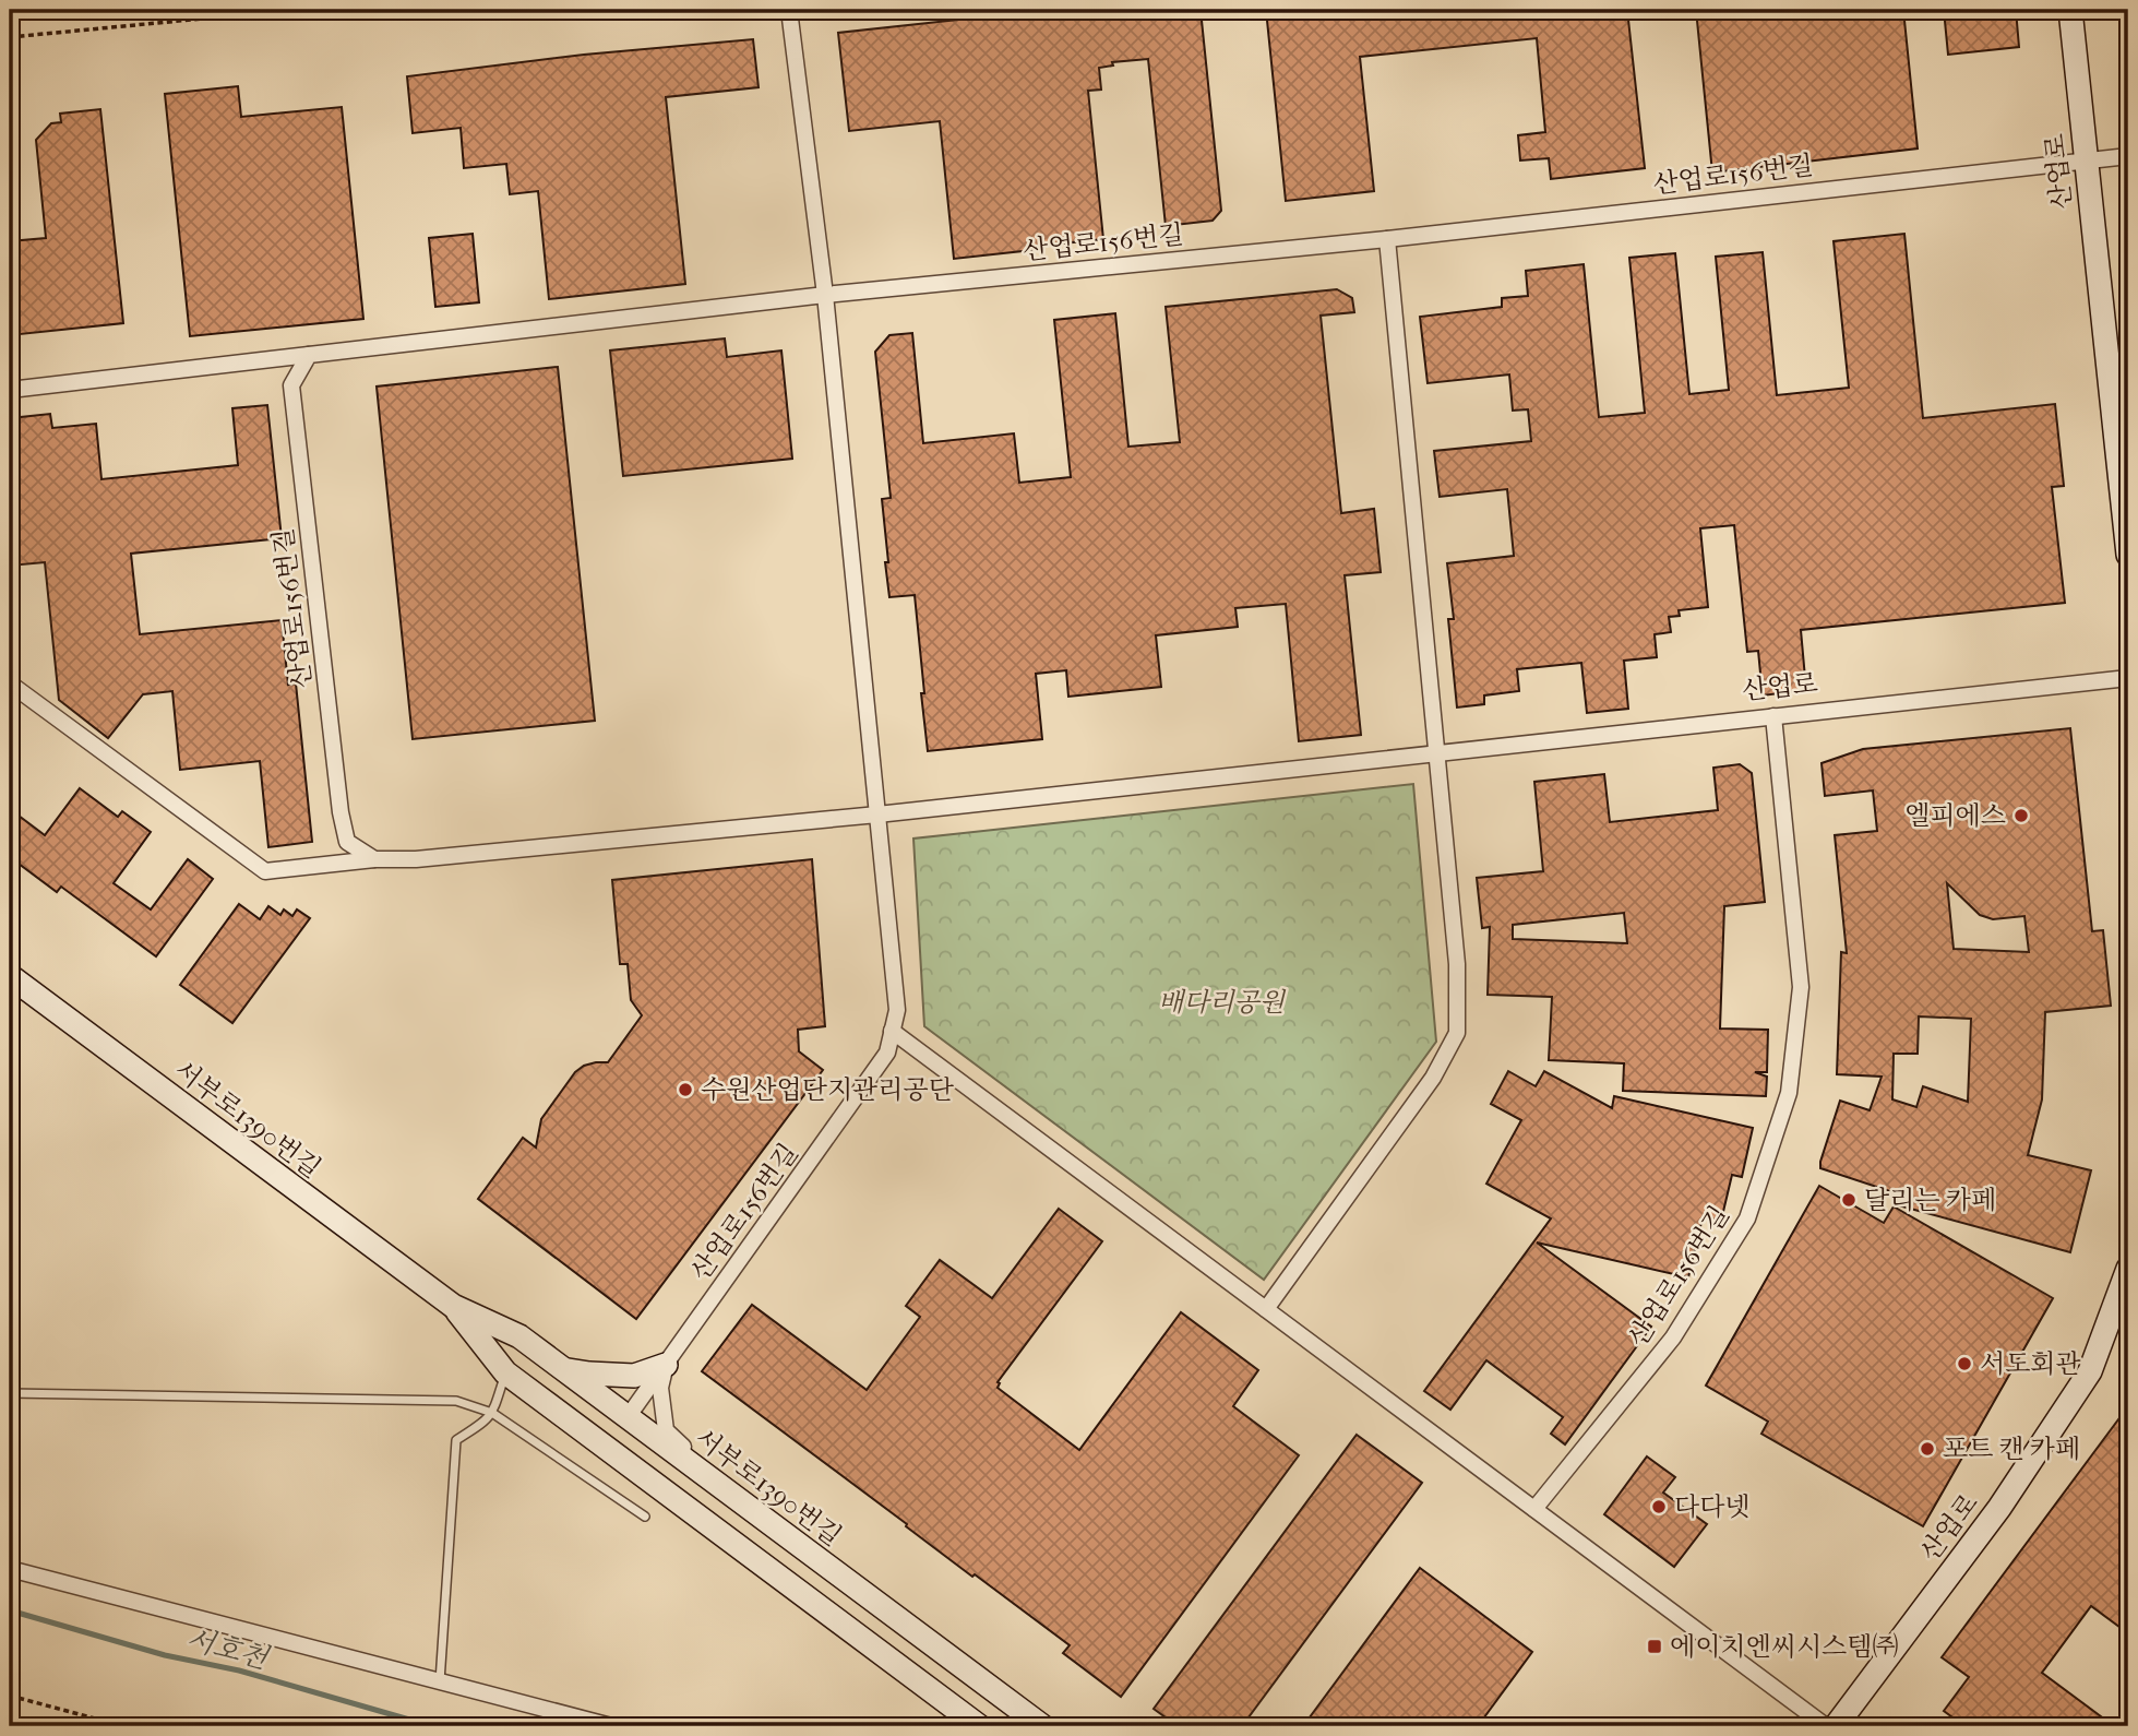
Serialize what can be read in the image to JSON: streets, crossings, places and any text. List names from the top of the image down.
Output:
{
  "streets": {
    "street": ["산업로", "산업로156번길", "서부로1390번길"]
  },
  "crossings": [
    ["산업로", "산업로156번길"],
    ["산업로156번길", "서부로1390번길"]
  ],
  "water": ["서호천"],
  "parks": ["배다리공원"],
  "places": {
    "other": [
      "엘피에스",
      "수원산업단지관리공단",
      "달리는 카페",
      "서도회관",
      "포트 캔 카페",
      "다다넷"
    ],
    "transit": ["에이치엔씨시스템㈜"]
  }
}
